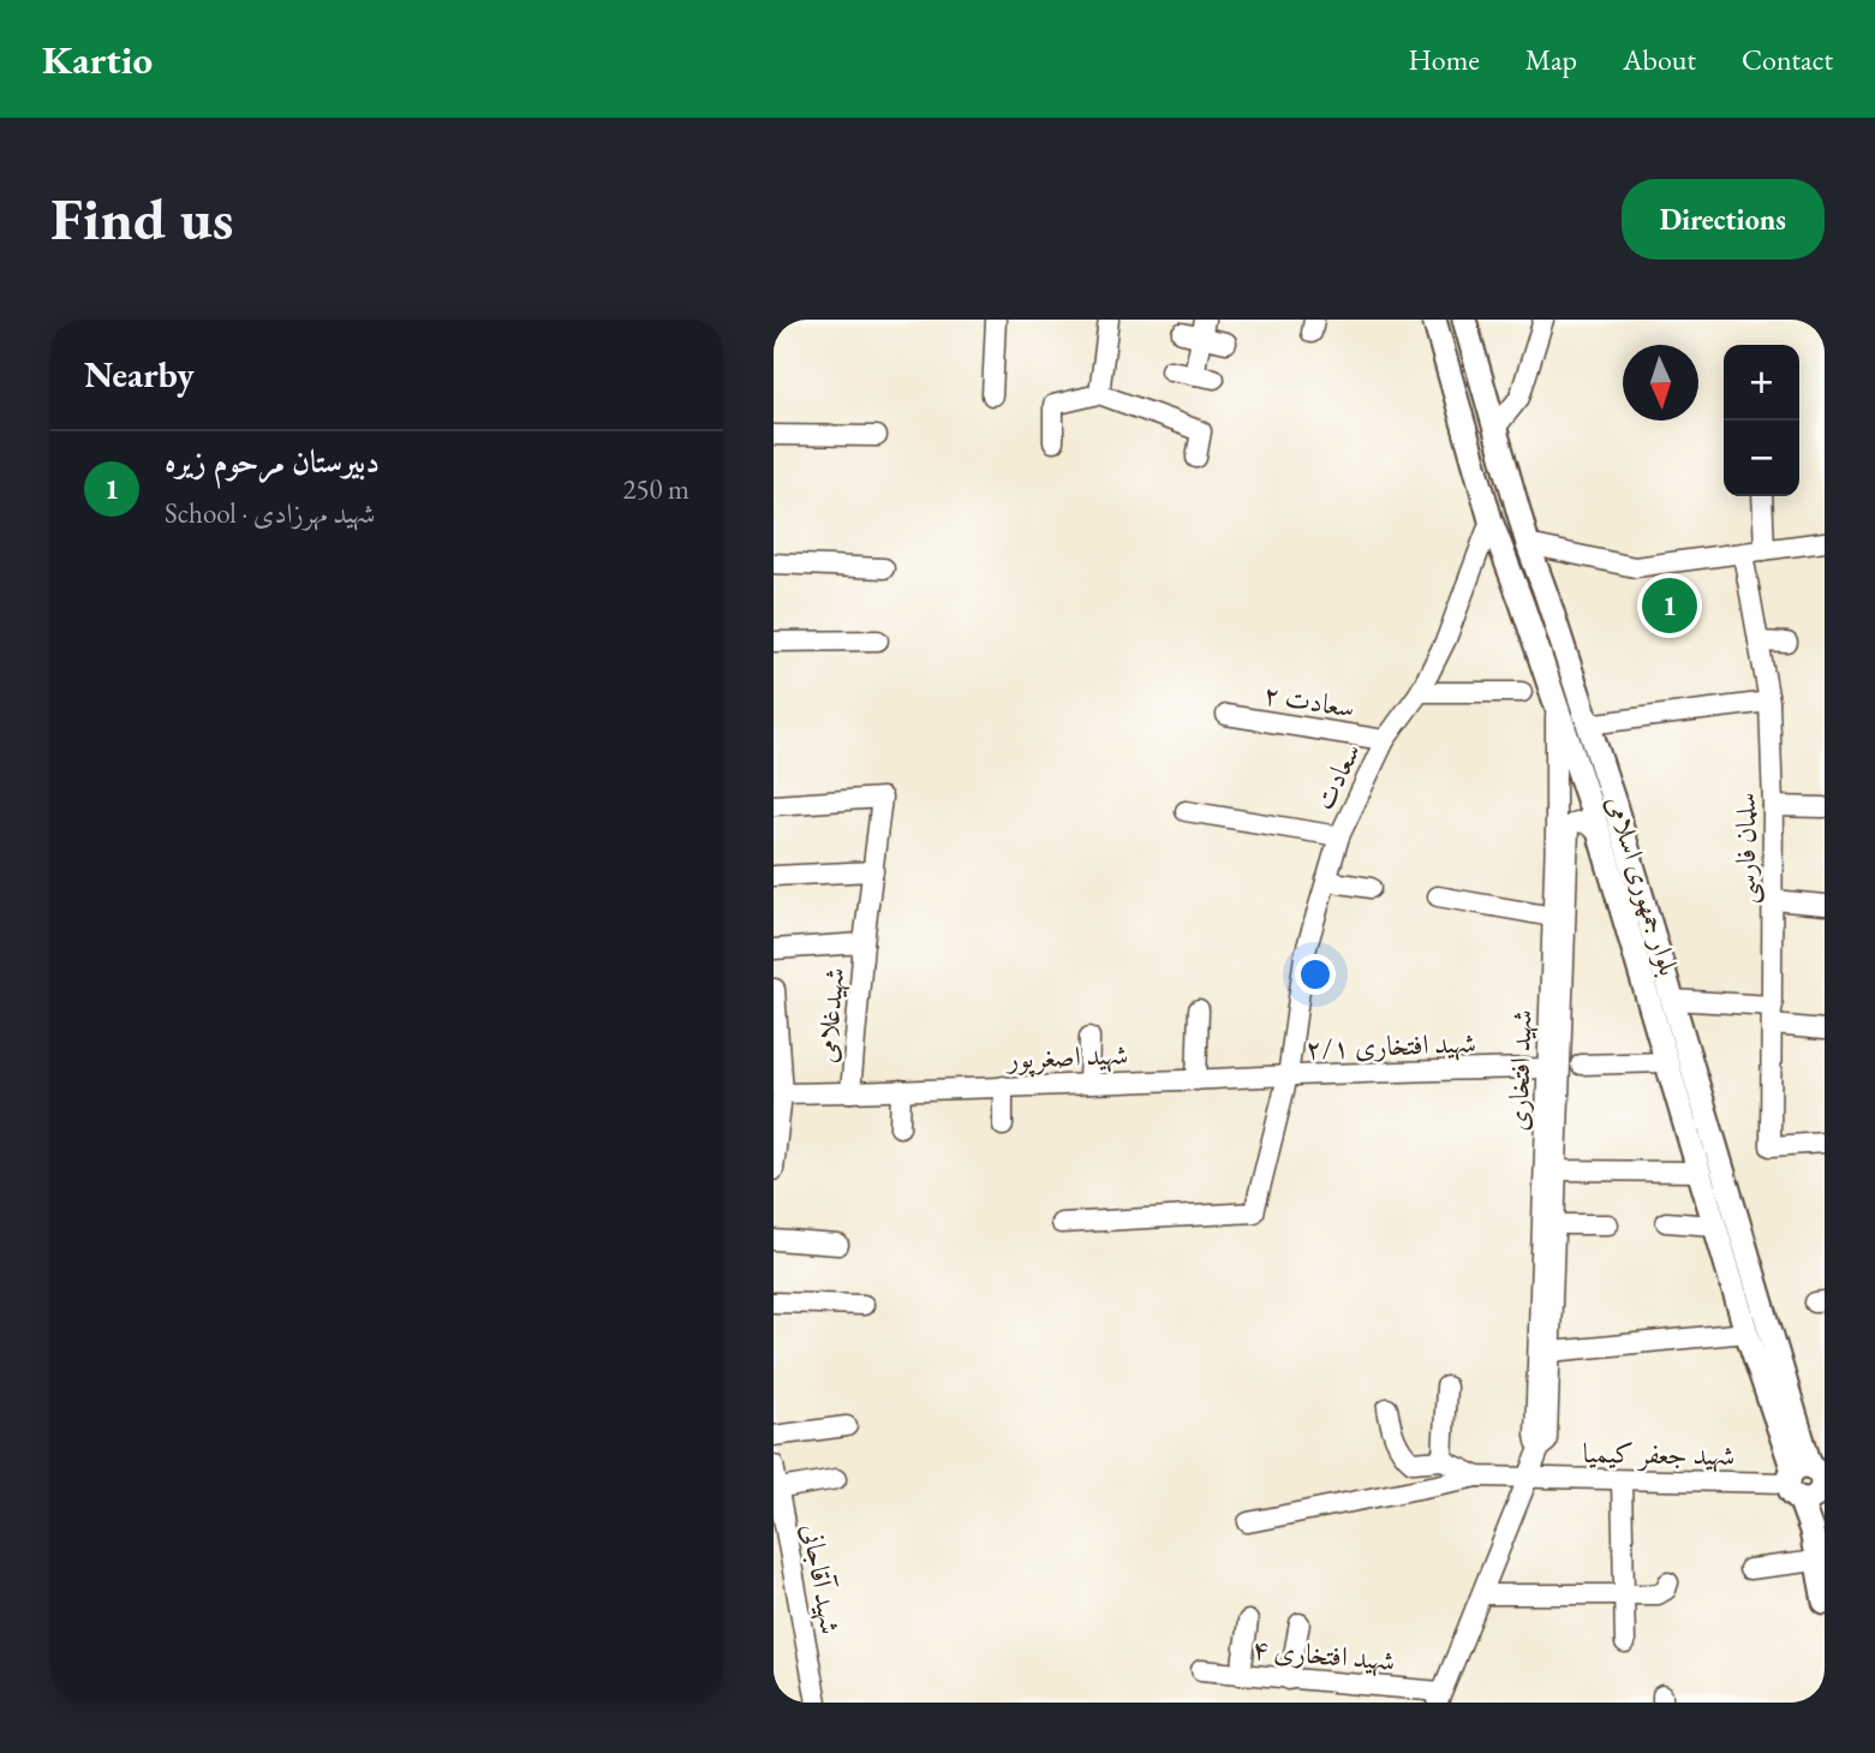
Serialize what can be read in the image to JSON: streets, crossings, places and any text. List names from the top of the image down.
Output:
{
  "streets": {
    "main road": ["بلوار جمهوری اسلامی"],
    "street": [
      "سعادت ۲",
      "سعادت",
      "سلمان فارسی",
      "شهیدغلامی",
      "شهید افتخاری ۲/۱",
      "شهید اصغرپور",
      "شهید افتخاری",
      "شهید جعفر کیمیا",
      "شهید آقاجانی",
      "شهید افتخاری ۴"
    ]
  },
  "crossings": [
    ["سعادت ۲", "سعادت"],
    ["سعادت", "بلوار جمهوری اسلامی"],
    ["سعادت", "شهید افتخاری ۲/۱"],
    ["سعادت", "شهید اصغرپور"],
    ["بلوار جمهوری اسلامی", "شهید افتخاری"],
    ["بلوار جمهوری اسلامی", "شهید جعفر کیمیا"],
    ["شهیدغلامی", "شهید اصغرپور"],
    ["شهید افتخاری ۲/۱", "شهید اصغرپور"],
    ["شهید افتخاری ۲/۱", "شهید افتخاری"],
    ["شهید افتخاری", "شهید جعفر کیمیا"],
    ["شهید افتخاری", "شهید افتخاری ۴"]
  ],
  "north": "bottom",
  "page": {
    "header": "Kartio",
    "nav": [
      "Home",
      "Map",
      "About",
      "Contact"
    ],
    "buttons": "Directions",
    "title": "Find us",
    "heading": "Nearby",
    "map_buttons": ["+", "−"],
    "list": [
      {
        "mark": "1",
        "name": "دبیرستان مرحوم زیره",
        "note": "School · شهید مهرزادی",
        "value": "250 m"
      }
    ],
    "pins": "1"
  }
}
